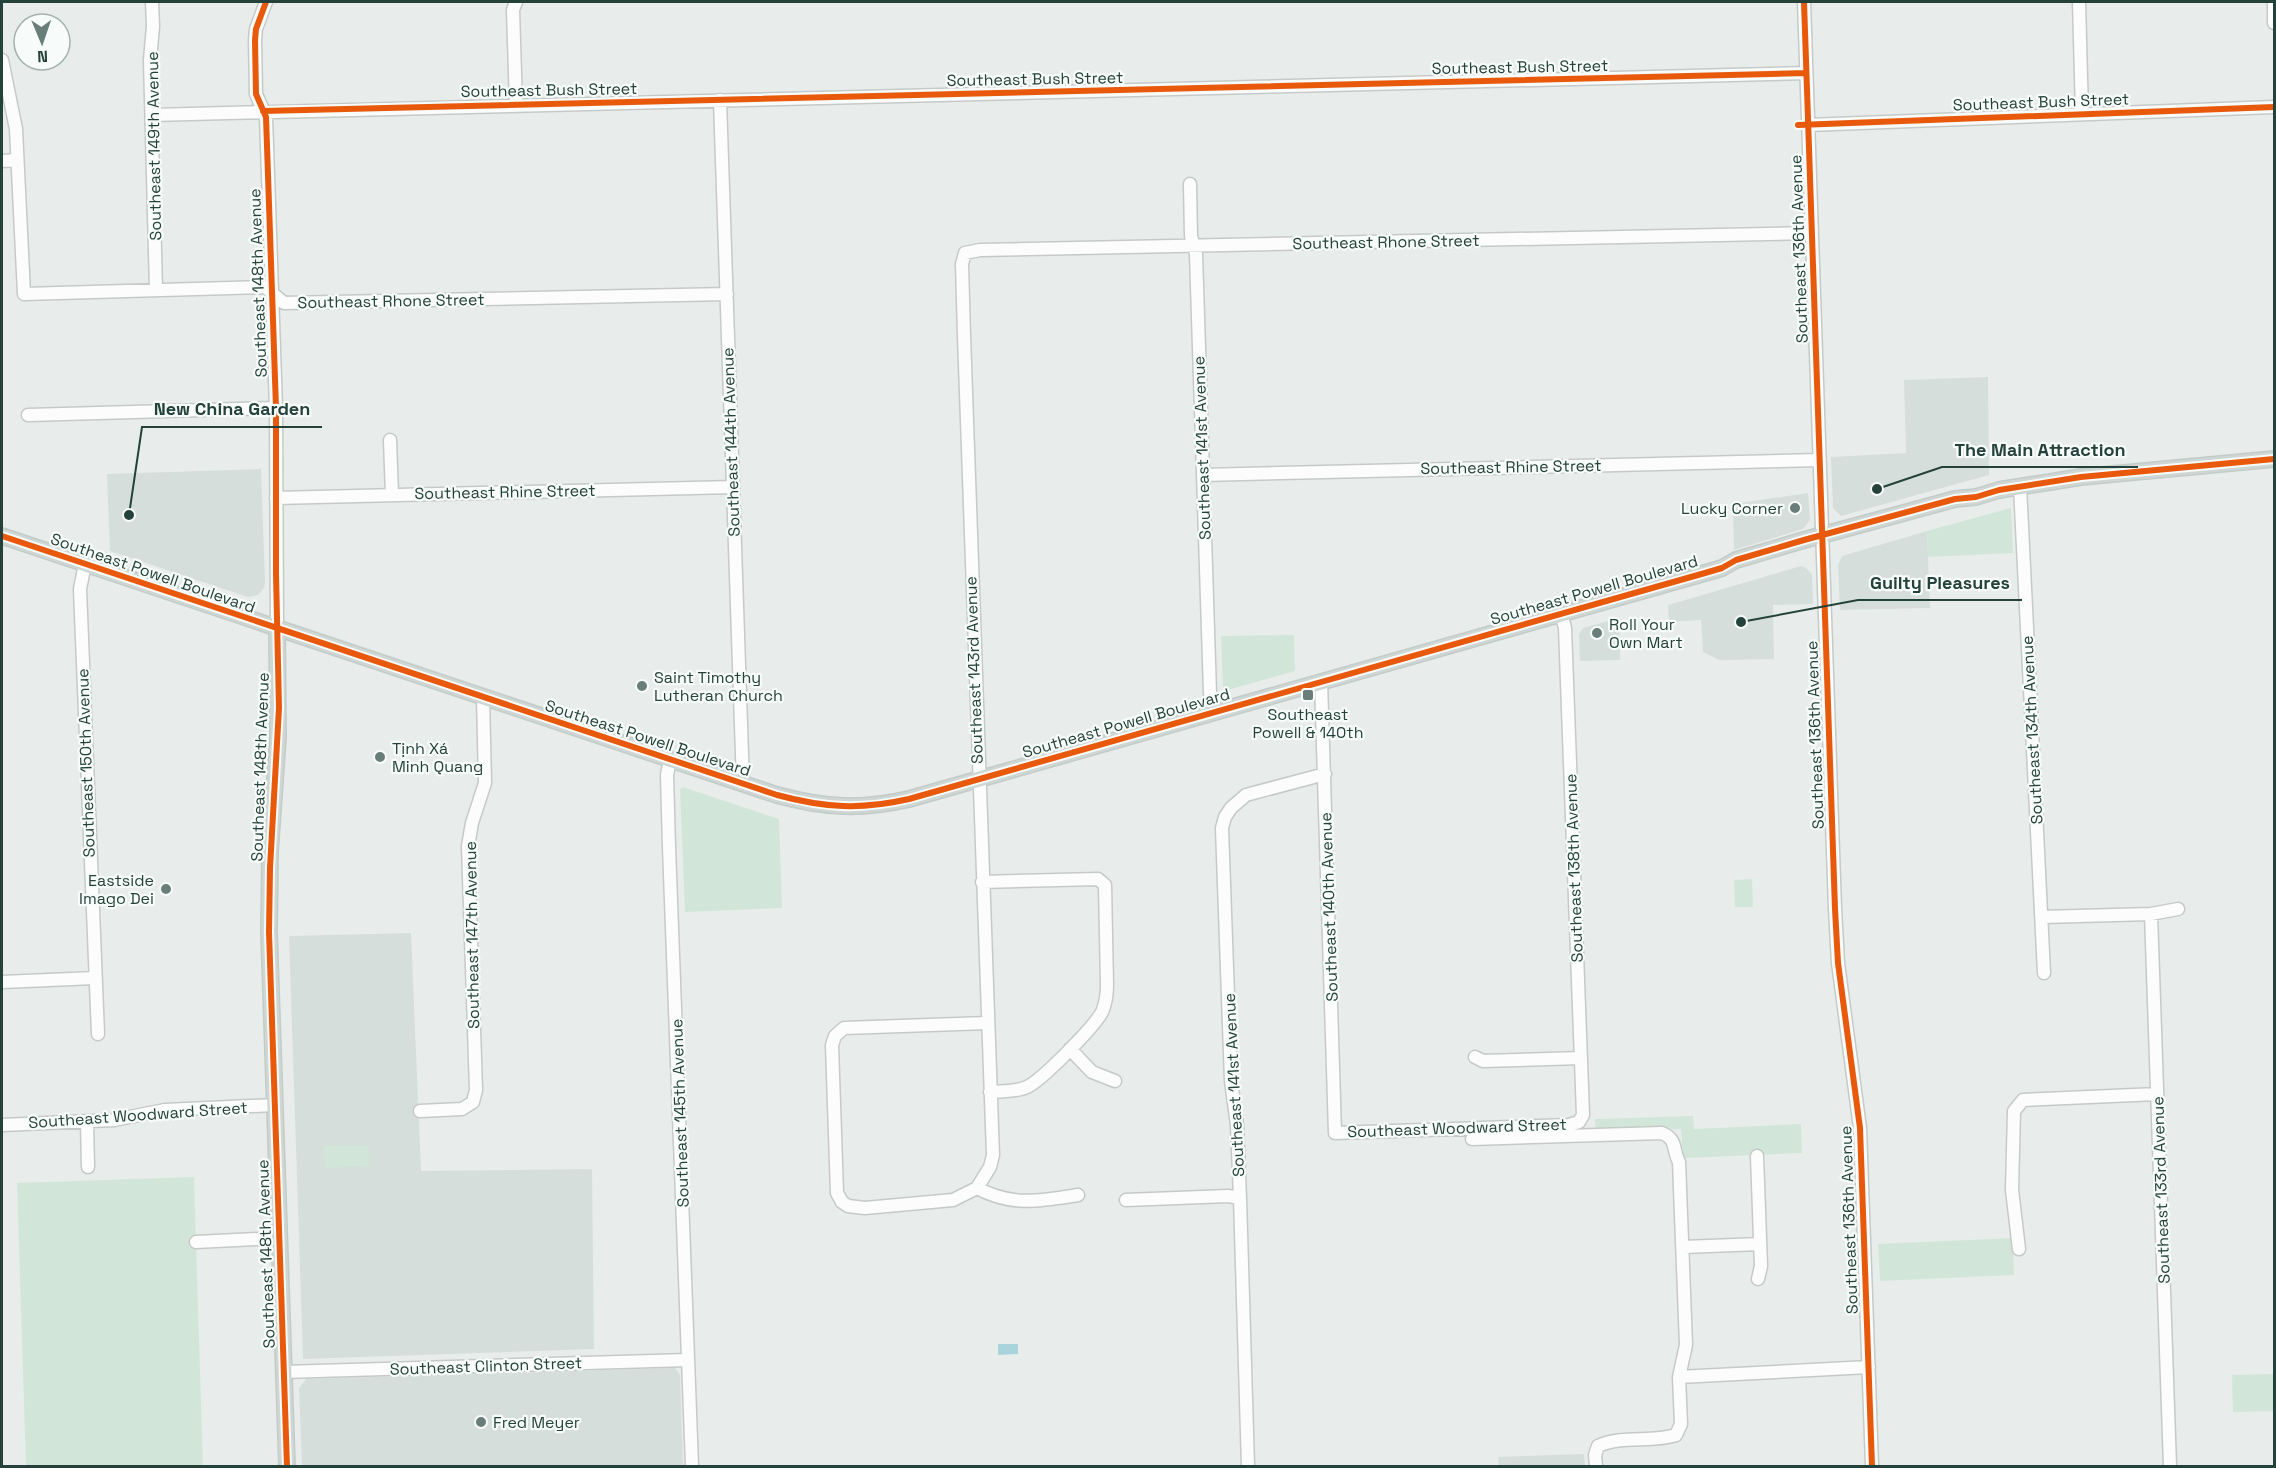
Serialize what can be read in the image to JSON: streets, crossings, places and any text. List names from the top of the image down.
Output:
{
  "streets": {
    "main road": ["Southeast 148th Avenue", "Southeast Powell Boulevard"],
    "street": [
      "Southeast Bush Street",
      "Southeast 149th Avenue",
      "Southeast Rhone Street",
      "Southeast 136th Avenue",
      "Southeast 144th Avenue",
      "Southeast 141st Avenue",
      "Southeast Rhine Street",
      "Southeast 143rd Avenue",
      "Southeast 134th Avenue",
      "Southeast 150th Avenue",
      "Southeast 138th Avenue",
      "Southeast 140th Avenue",
      "Southeast 147th Avenue",
      "Southeast 145th Avenue",
      "Southeast Woodward Street",
      "Southeast 133rd Avenue",
      "Southeast Clinton Street"
    ]
  },
  "crossings": [
    ["Southeast Bush Street", "Southeast 149th Avenue"],
    ["Southeast Bush Street", "Southeast 136th Avenue"],
    ["Southeast Bush Street", "Southeast 148th Avenue"],
    ["Southeast Bush Street", "Southeast 144th Avenue"],
    ["Southeast 149th Avenue", "Southeast Rhone Street"],
    ["Southeast Rhone Street", "Southeast 136th Avenue"],
    ["Southeast Rhone Street", "Southeast 148th Avenue"],
    ["Southeast Rhone Street", "Southeast 144th Avenue"],
    ["Southeast Rhone Street", "Southeast 141st Avenue"],
    ["Southeast Rhone Street", "Southeast 143rd Avenue"],
    ["Southeast 136th Avenue", "Southeast Rhine Street"],
    ["Southeast 136th Avenue", "Southeast Powell Boulevard"],
    ["Southeast 148th Avenue", "Southeast Rhine Street"],
    ["Southeast 148th Avenue", "Southeast Powell Boulevard"],
    ["Southeast 148th Avenue", "Southeast Woodward Street"],
    ["Southeast 148th Avenue", "Southeast Clinton Street"],
    ["Southeast 144th Avenue", "Southeast Rhine Street"],
    ["Southeast 144th Avenue", "Southeast Powell Boulevard"],
    ["Southeast 141st Avenue", "Southeast Rhine Street"],
    ["Southeast 141st Avenue", "Southeast Powell Boulevard"],
    ["Southeast 141st Avenue", "Southeast 140th Avenue"],
    ["Southeast Powell Boulevard", "Southeast 143rd Avenue"],
    ["Southeast Powell Boulevard", "Southeast 134th Avenue"],
    ["Southeast Powell Boulevard", "Southeast 150th Avenue"],
    ["Southeast Powell Boulevard", "Southeast 138th Avenue"],
    ["Southeast Powell Boulevard", "Southeast 140th Avenue"],
    ["Southeast Powell Boulevard", "Southeast 147th Avenue"],
    ["Southeast Powell Boulevard", "Southeast 145th Avenue"],
    ["Southeast 138th Avenue", "Southeast Woodward Street"],
    ["Southeast 140th Avenue", "Southeast Woodward Street"],
    ["Southeast 145th Avenue", "Southeast Clinton Street"]
  ],
  "places": {
    "other": [
      "The Main Attraction",
      "Lucky Corner",
      "New China Garden",
      "Guilty Pleasures",
      "Roll Your Own Mart",
      "Saint Timothy Lutheran Church",
      "Tịnh Xá Minh Quang",
      "Eastside Imago Dei",
      "Fred Meyer"
    ],
    "transit": ["Southeast Powell & 140th"]
  },
  "north": "bottom"
}
